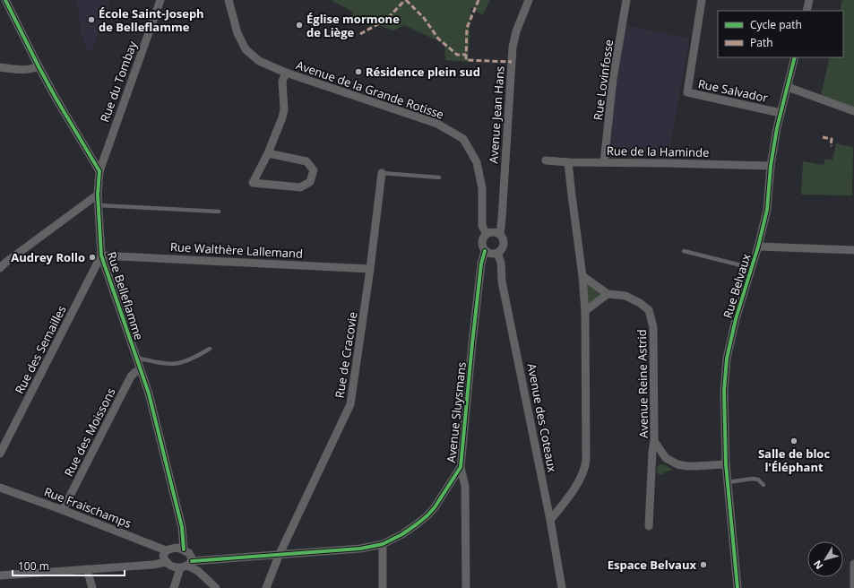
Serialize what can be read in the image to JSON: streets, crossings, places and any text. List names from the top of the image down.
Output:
{
  "streets": {
    "street": [
      "Rue Lovinfosse",
      "Rue du Tombay",
      "Avenue de la Grande Rotisse",
      "Rue Salvador",
      "Avenue Jean Hans",
      "Rue de la Haminde",
      "Rue Walthère Lallemand",
      "Rue Belvaux",
      "Rue Belleflamme",
      "Rue des Semailles",
      "Rue de Cracovie",
      "Avenue Reine Astrid",
      "Avenue Sluysmans",
      "Avenue des Coteaux",
      "Rue des Moissons",
      "Rue Fraischamps"
    ]
  },
  "crossings": [
    ["Rue Lovinfosse", "Rue de la Haminde"],
    ["Rue du Tombay", "Rue Belleflamme"],
    ["Avenue de la Grande Rotisse", "Avenue Jean Hans"],
    ["Avenue de la Grande Rotisse", "Avenue Sluysmans"],
    ["Avenue de la Grande Rotisse", "Avenue des Coteaux"],
    ["Rue Salvador", "Rue Belvaux"],
    ["Avenue Jean Hans", "Avenue Sluysmans"],
    ["Avenue Jean Hans", "Avenue des Coteaux"],
    ["Rue de la Haminde", "Rue Belvaux"],
    ["Rue Walthère Lallemand", "Rue Belleflamme"],
    ["Rue Walthère Lallemand", "Rue des Semailles"],
    ["Rue Walthère Lallemand", "Rue de Cracovie"],
    ["Rue Belleflamme", "Rue des Semailles"],
    ["Rue Belleflamme", "Avenue Sluysmans"],
    ["Rue Belleflamme", "Rue des Moissons"],
    ["Rue Belleflamme", "Rue Fraischamps"],
    ["Rue de Cracovie", "Avenue Sluysmans"],
    ["Avenue Sluysmans", "Avenue des Coteaux"],
    ["Avenue Sluysmans", "Rue Fraischamps"],
    ["Rue des Moissons", "Rue Fraischamps"]
  ],
  "places": [
    "École Saint-Joseph de Belleflamme",
    "Église mormone de Liège",
    "Résidence plein sud",
    "Audrey Rollo",
    "Salle de bloc l'Éléphant",
    "Espace Belvaux"
  ],
  "legend": ["Cycle path", "Path"],
  "scale_bar": "100 m",
  "north": "bottom left"
}
